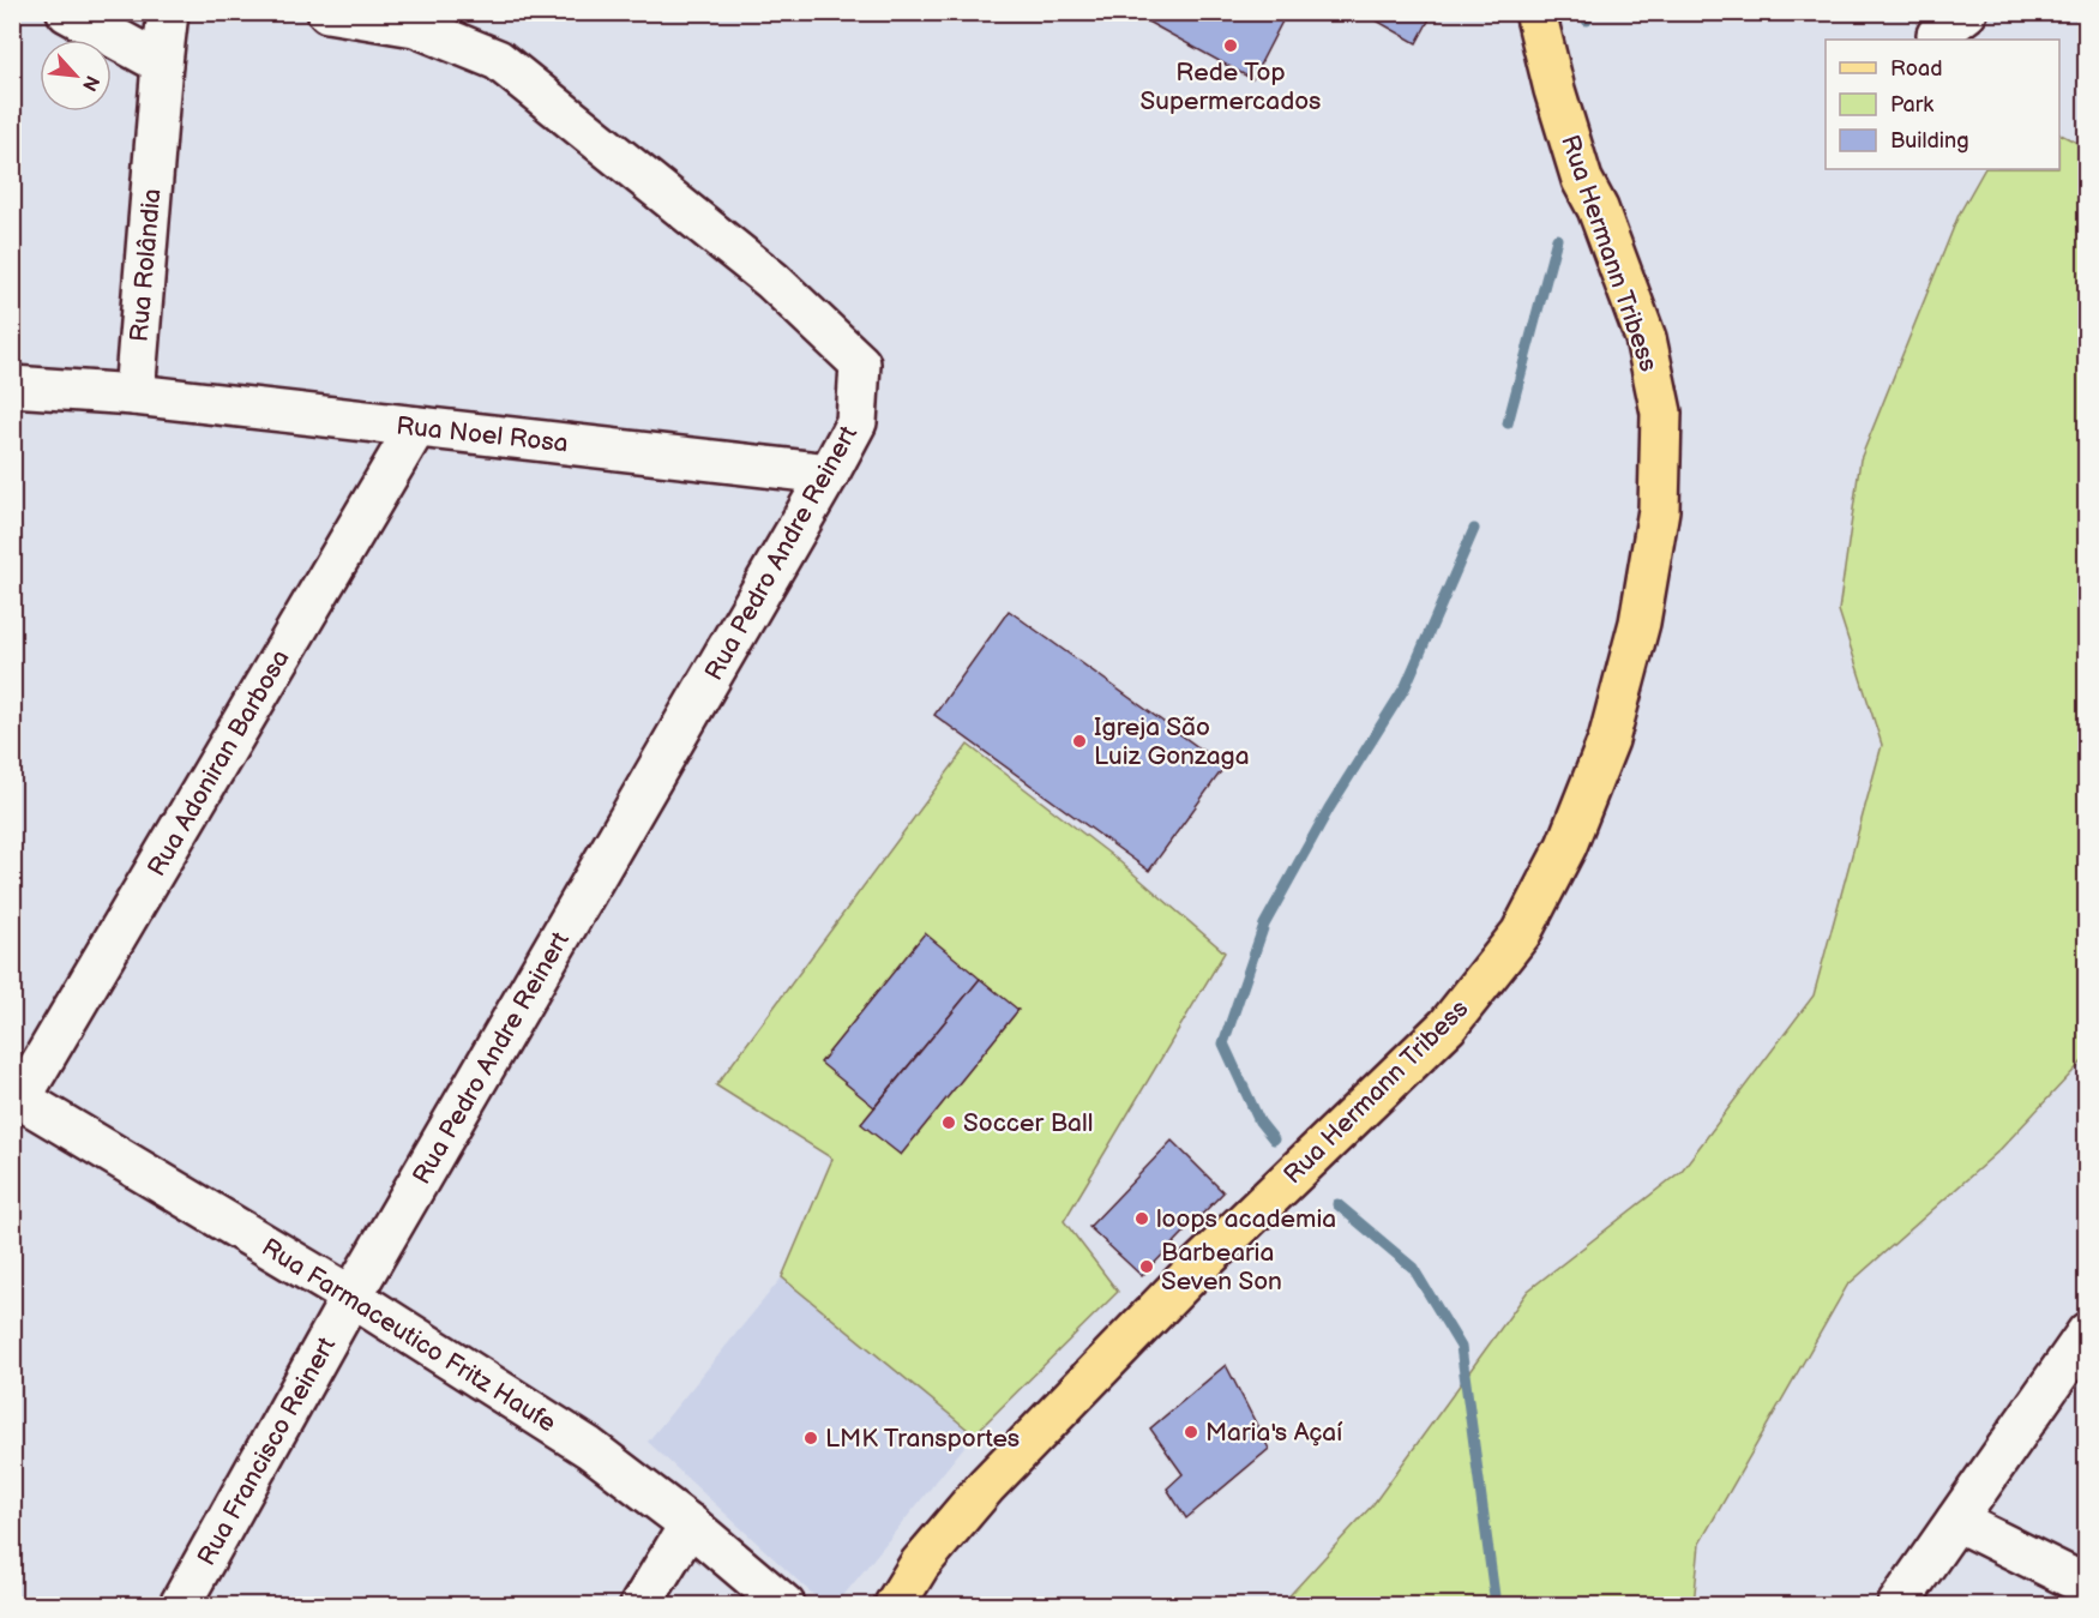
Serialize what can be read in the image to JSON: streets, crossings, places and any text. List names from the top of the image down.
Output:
{
  "streets": {
    "main road": ["Rua Hermann Tribess"],
    "street": [
      "Rua Rolândia",
      "Rua Noel Rosa",
      "Rua Pedro Andre Reinert",
      "Rua Adoniran Barbosa",
      "Rua Farmaceutico Fritz Haufe",
      "Rua Francisco Reinert"
    ]
  },
  "crossings": [
    ["Rua Rolândia", "Rua Noel Rosa"],
    ["Rua Noel Rosa", "Rua Pedro Andre Reinert"],
    ["Rua Noel Rosa", "Rua Adoniran Barbosa"],
    ["Rua Pedro Andre Reinert", "Rua Farmaceutico Fritz Haufe"],
    ["Rua Pedro Andre Reinert", "Rua Francisco Reinert"],
    ["Rua Adoniran Barbosa", "Rua Farmaceutico Fritz Haufe"],
    ["Rua Farmaceutico Fritz Haufe", "Rua Francisco Reinert"]
  ],
  "places": [
    "Rede Top Supermercados",
    "Igreja São Luiz Gonzaga",
    "Soccer Ball",
    "loops academia",
    "Barbearia Seven Son",
    "Maria's Açaí",
    "LMK Transportes"
  ],
  "legend": ["Road", "Park", "Building"],
  "north": "bottom right"
}
